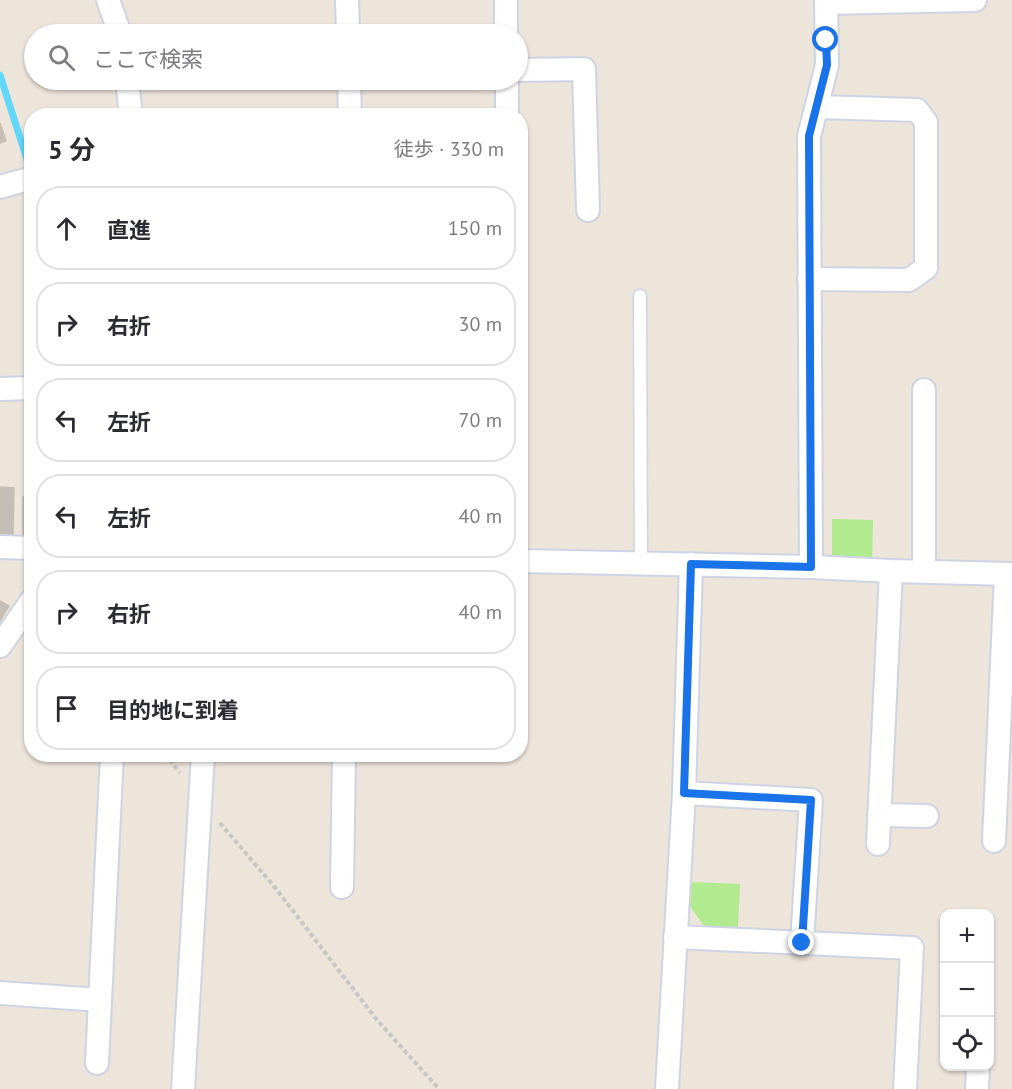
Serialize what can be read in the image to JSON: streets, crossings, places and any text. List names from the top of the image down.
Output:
{
  "page": {
    "search": "ここで検索",
    "heading": ["5 分", "徒歩 · 330 m"],
    "list": [
      ["直進", "150 m"],
      ["右折", "30 m"],
      ["左折", "70 m"],
      ["左折", "40 m"],
      ["右折", "40 m"],
      "目的地に到着"
    ],
    "map_buttons": ["+", "−"]
  }
}
